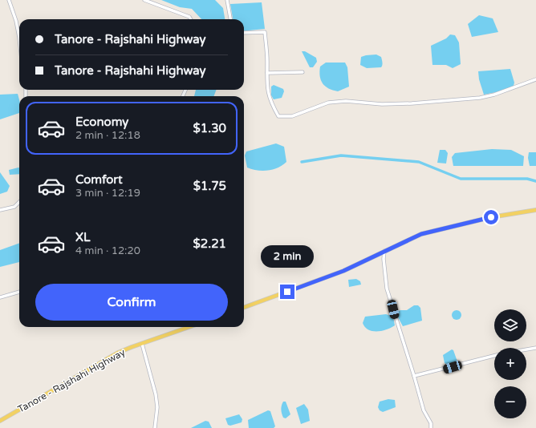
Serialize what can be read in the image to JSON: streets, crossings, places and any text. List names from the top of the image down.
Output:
{
  "streets": {
    "main road": ["Tanore - Rajshahi Highway"]
  },
  "page": {
    "banner": ["Tanore - Rajshahi Highway", "Tanore - Rajshahi Highway"],
    "list": [
      {
        "name": "Economy",
        "note": "2 min · 12:18",
        "value": "$1.30"
      },
      {
        "name": "Comfort",
        "note": "3 min · 12:19",
        "value": "$1.75"
      },
      {
        "name": "XL",
        "note": "4 min · 12:20",
        "value": "$2.21"
      }
    ],
    "bubble": "2 min",
    "buttons": "Confirm",
    "map_buttons": ["+", "−"]
  }
}
